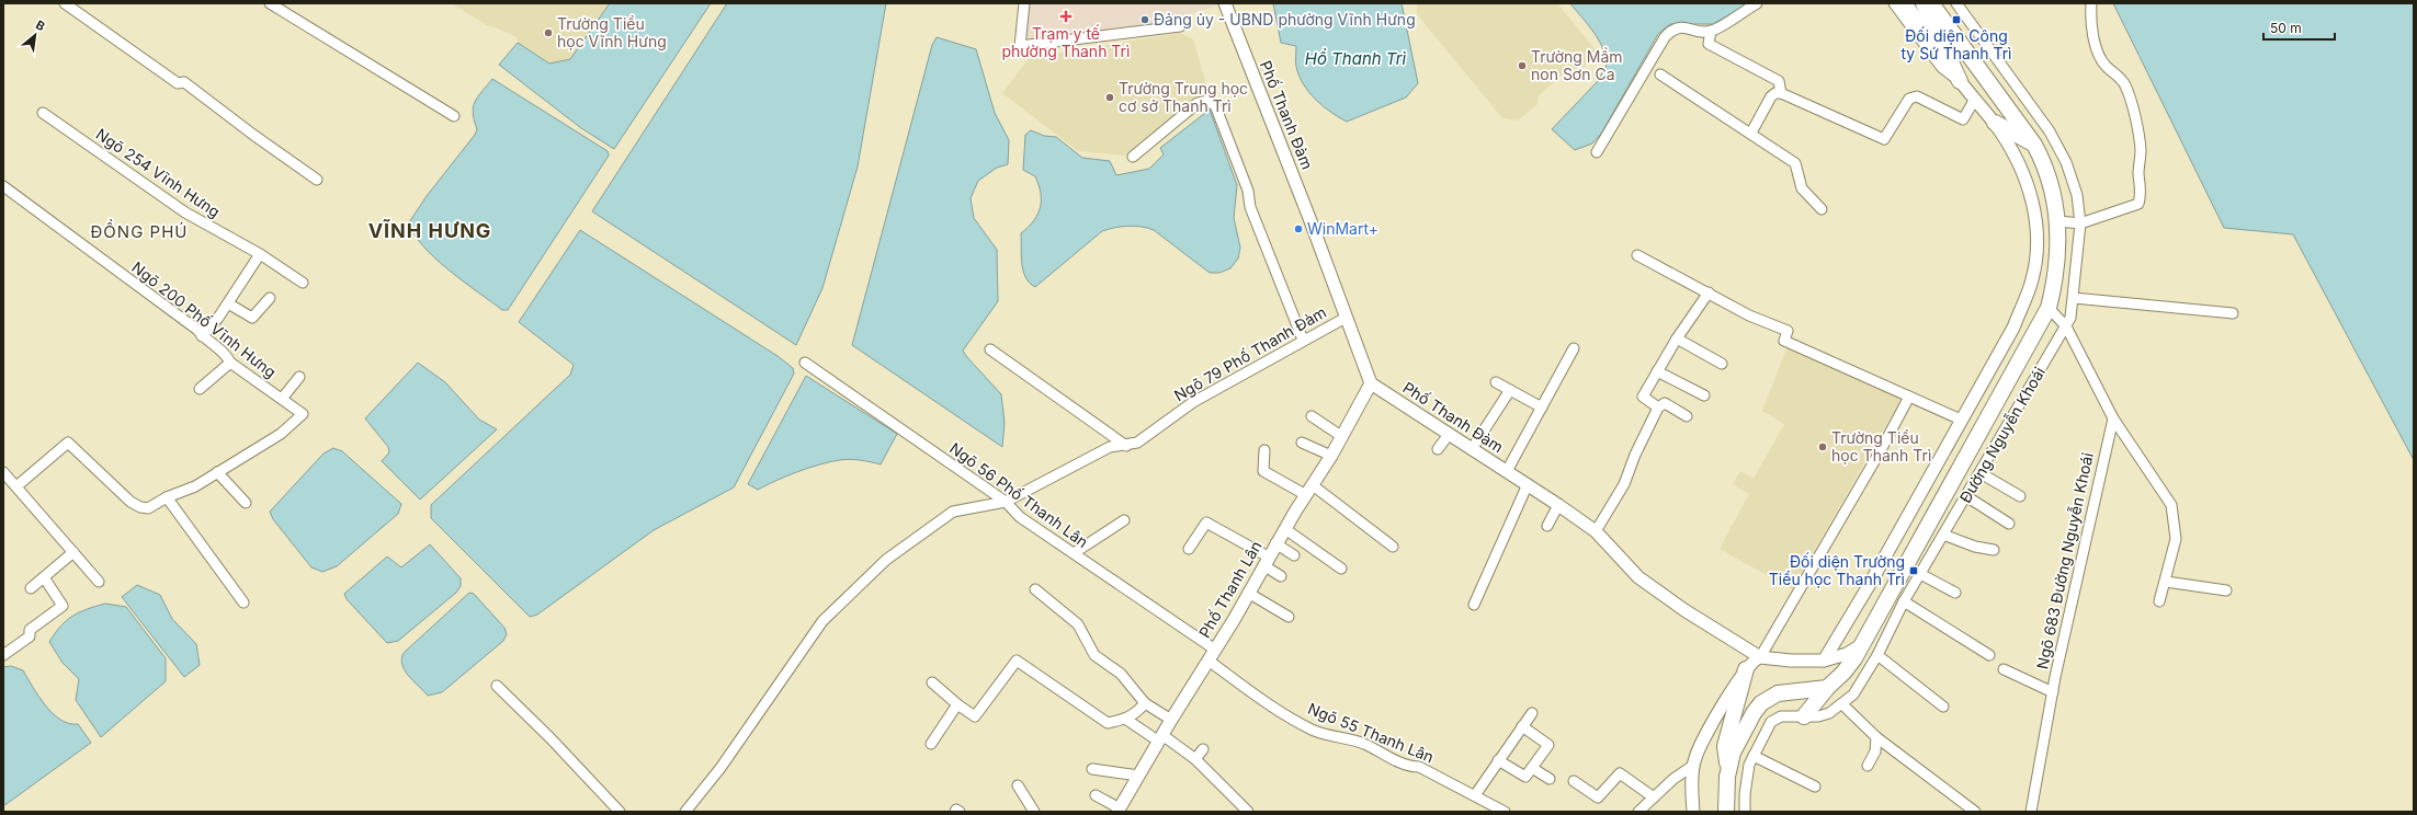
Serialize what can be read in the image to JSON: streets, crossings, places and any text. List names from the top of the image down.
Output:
{
  "streets": {
    "main road": ["Đường Nguyễn Khoái"],
    "street": [
      "Phố Thanh Đàm",
      "Ngõ 254 Vĩnh Hưng",
      "Ngõ 200 Phố Vĩnh Hưng",
      "Ngõ 79 Phố Thanh Đàm",
      "Ngõ 56 Phố Thanh Lân",
      "Ngõ 683 Đường Nguyễn Khoái",
      "Phố Thanh Lân",
      "Ngõ 55 Thanh Lân"
    ]
  },
  "crossings": [
    ["Phố Thanh Đàm", "Ngõ 79 Phố Thanh Đàm"],
    ["Phố Thanh Đàm", "Đường Nguyễn Khoái"],
    ["Phố Thanh Đàm", "Phố Thanh Lân"],
    ["Ngõ 79 Phố Thanh Đàm", "Ngõ 56 Phố Thanh Lân"],
    ["Ngõ 56 Phố Thanh Lân", "Phố Thanh Lân"],
    ["Phố Thanh Lân", "Ngõ 55 Thanh Lân"]
  ],
  "districts": ["VĨNH HƯNG", "ĐỒNG PHÚ"],
  "water": ["Hồ Thanh Trì"],
  "places": {
    "health": ["Trạm y tế phường Thanh Trì"],
    "other": [
      "Đảng ủy - UBND phường Vĩnh Hưng",
      "Trường Tiểu học Vĩnh Hưng",
      "Trường Mầm non Sơn Ca",
      "Trường Trung học cơ sở Thanh Trì",
      "WinMart+",
      "Trường Tiểu học Thanh Trì"
    ],
    "transit": ["Đối diện Công ty Sứ Thanh Trì", "Đối diện Trường Tiểu học Thanh Trì"]
  },
  "scale_bar": "50 m",
  "north": "top right"
}
